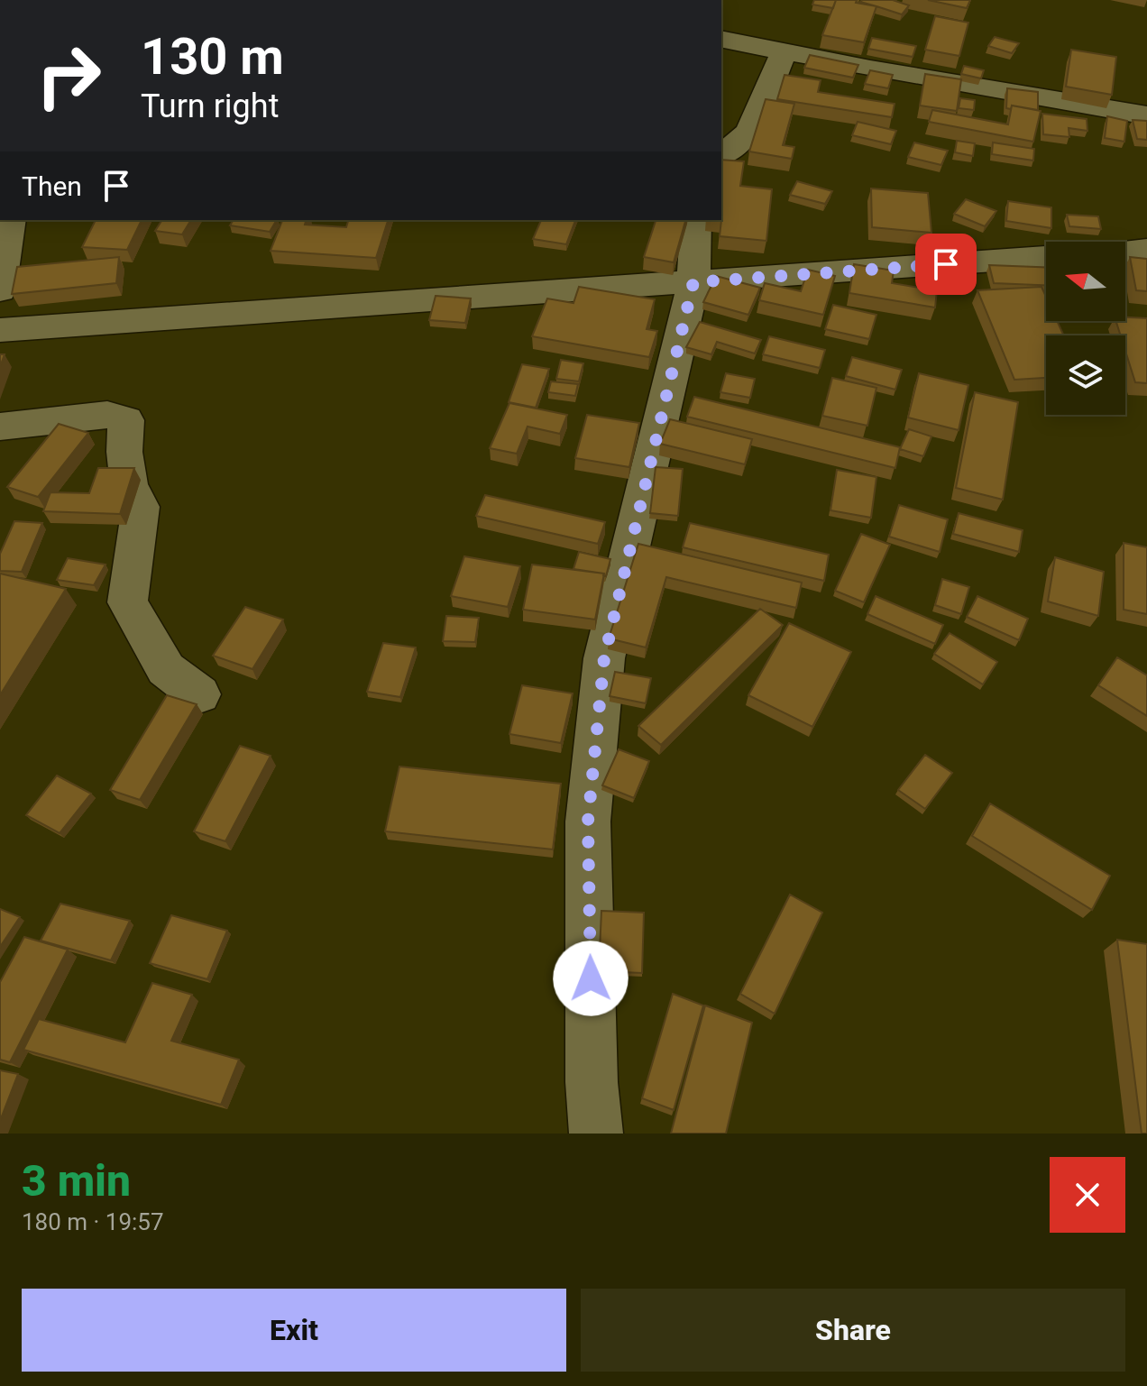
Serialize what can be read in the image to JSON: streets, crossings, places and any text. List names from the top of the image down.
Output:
{
  "north": "left",
  "page": {
    "turn": ["130 m", "Turn right"],
    "then": "Then",
    "heading": ["3 min", "180 m · 19:57"],
    "buttons": ["Exit", "Share"]
  }
}
